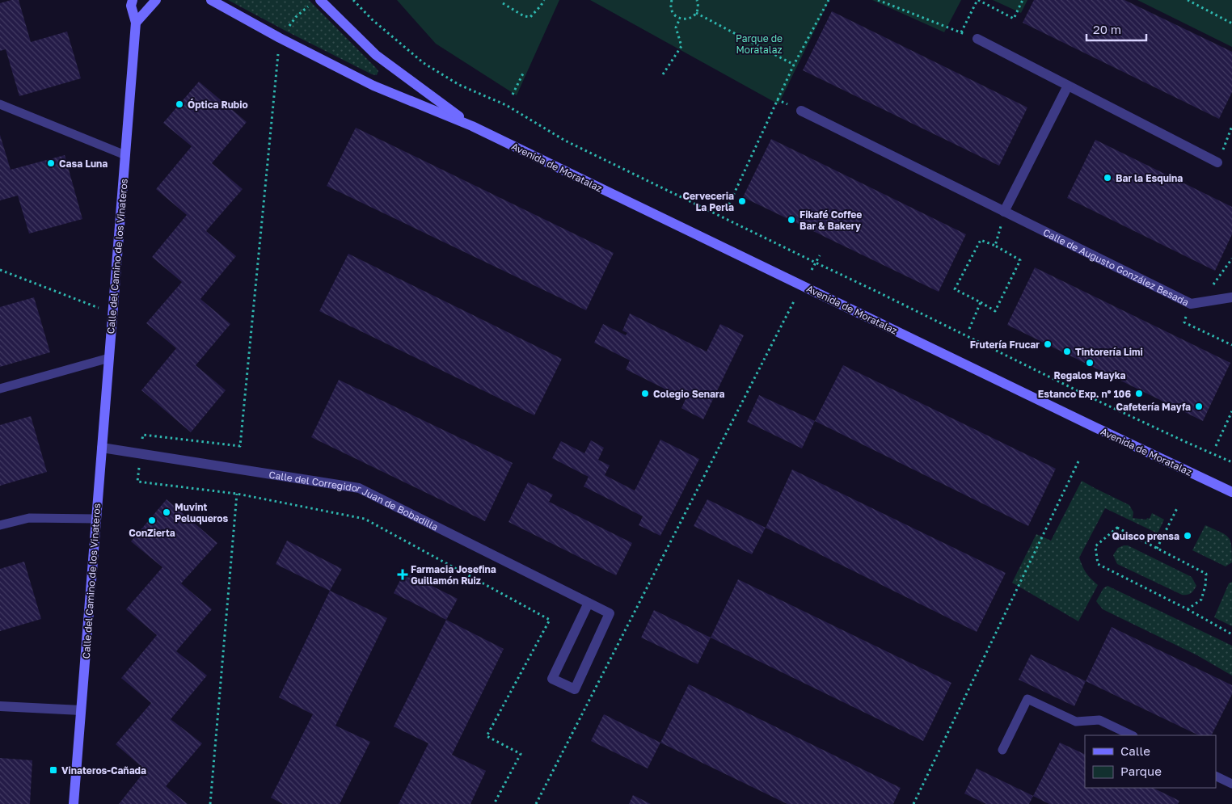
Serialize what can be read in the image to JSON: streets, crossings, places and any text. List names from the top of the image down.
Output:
{
  "streets": {
    "main road": ["Avenida de Moratalaz", "Calle del Camino de los Vinateros"],
    "street": ["Calle de Augusto González Besada", "Calle del Corregidor Juan de Bobadilla"]
  },
  "crossings": [
    ["Calle del Camino de los Vinateros", "Calle del Corregidor Juan de Bobadilla"]
  ],
  "parks": ["Parque de Moratalaz"],
  "places": {
    "other": [
      "Óptica Rubio",
      "Casa Luna",
      "Bar la Esquina",
      "Cerveceria La Perla",
      "Fikafé Coffee Bar & Bakery",
      "Frutería Frucar",
      "Tintorería Limi",
      "Regalos Mayka",
      "Colegio Senara",
      "Estanco Exp. nº 106",
      "Cafetería Mayfa",
      "Muvint Peluqueros",
      "ConZierta",
      "Quisco prensa"
    ],
    "health": ["Farmacia Josefina Guillamón Ruiz"],
    "transit": ["Vinateros-Cañada"]
  },
  "legend": ["Calle", "Parque"],
  "scale_bar": "20 m"
}
